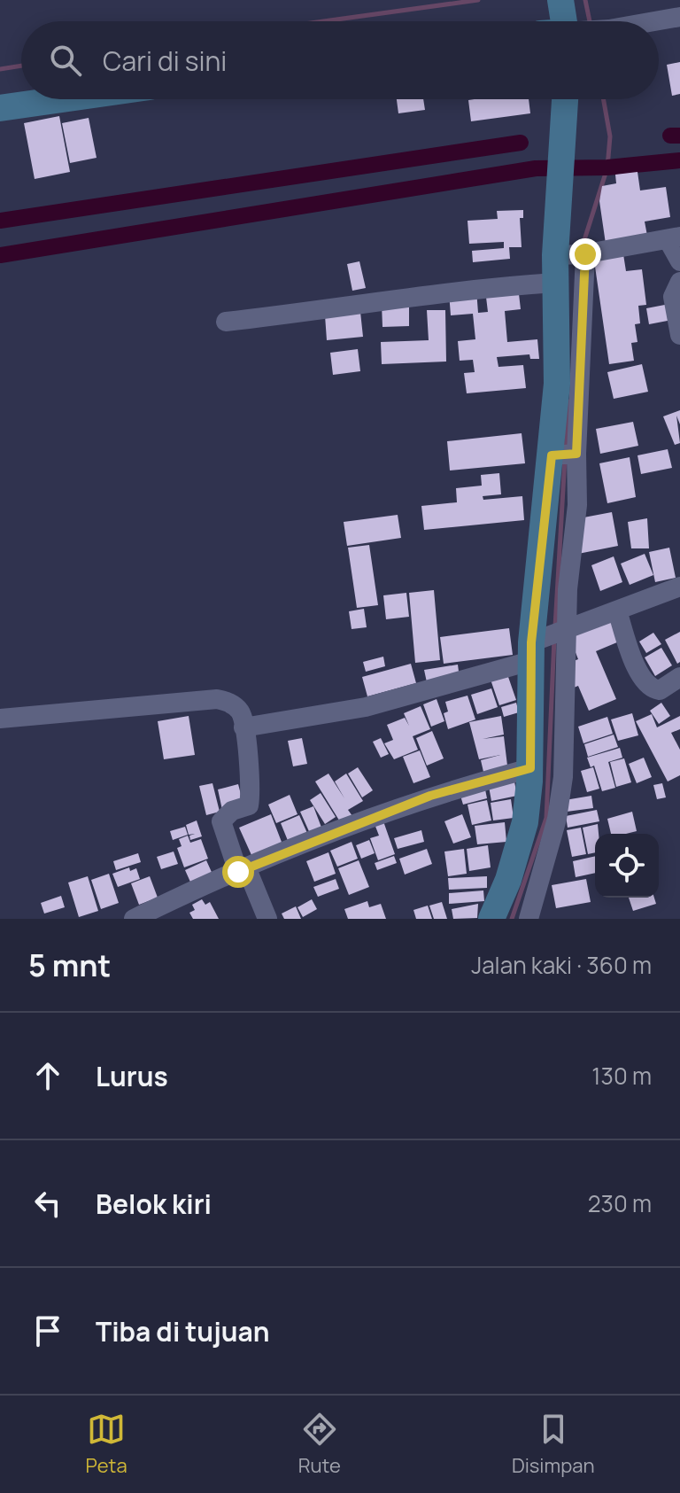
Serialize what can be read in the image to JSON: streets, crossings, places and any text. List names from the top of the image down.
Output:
{
  "page": {
    "search": "Cari di sini",
    "heading": ["5 mnt", "Jalan kaki · 360 m"],
    "list": [
      ["Lurus", "130 m"],
      ["Belok kiri", "230 m"],
      "Tiba di tujuan"
    ],
    "nav": ["Peta", "Rute", "Disimpan"]
  }
}
